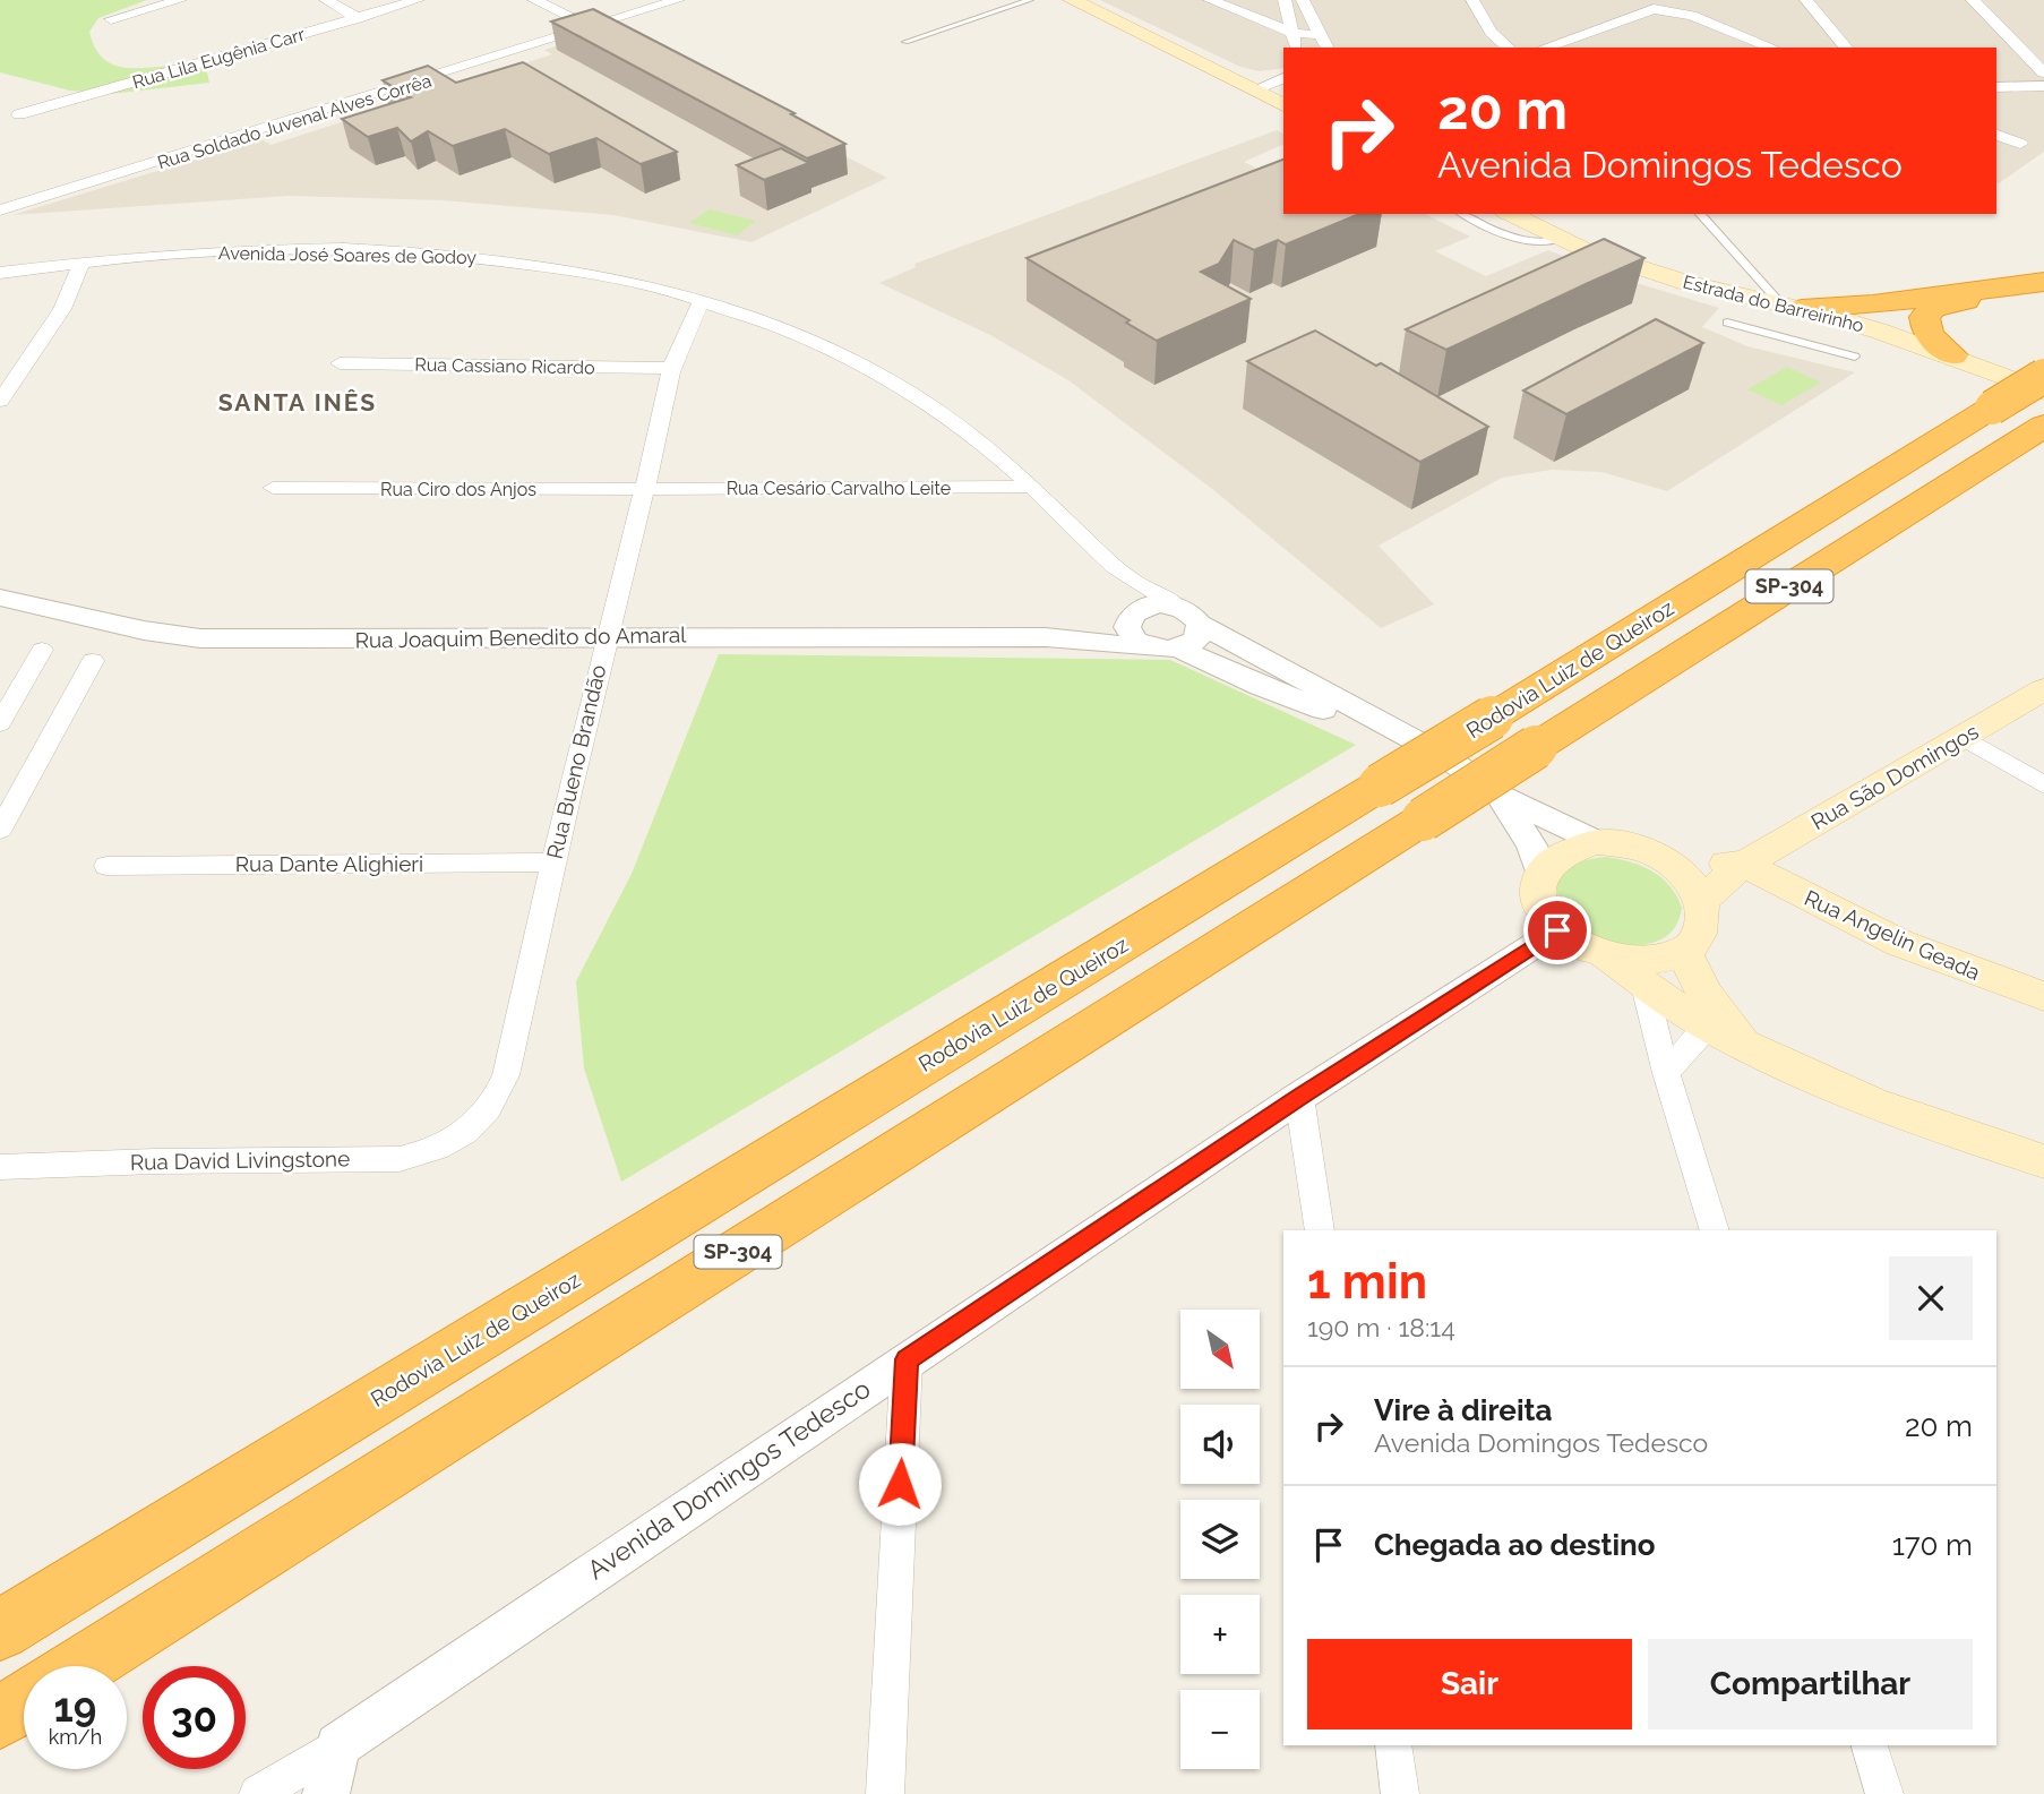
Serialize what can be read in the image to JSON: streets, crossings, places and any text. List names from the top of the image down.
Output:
{
  "streets": {
    "highway": ["SP-304", "Rodovia Luiz de Queiroz"],
    "main road": ["Estrada do Barreirinho", "Rua São Domingos", "Rua Angelin Geada"],
    "street": [
      "Rua Lila Eugênia Carr",
      "Rua Soldado Juvenal Alves Corrêa",
      "Avenida José Soares de Godoy",
      "Rua Cassiano Ricardo",
      "Rua Cesário Carvalho Leite",
      "Rua Ciro dos Anjos",
      "Rua Joaquim Benedito do Amaral",
      "Rua Bueno Brandão",
      "Rua Dante Alighieri",
      "Rua David Livingstone",
      "Avenida Domingos Tedesco"
    ]
  },
  "crossings": [
    ["Avenida José Soares de Godoy", "Rua Cesário Carvalho Leite"],
    ["Avenida José Soares de Godoy", "Rua Joaquim Benedito do Amaral"],
    ["Avenida José Soares de Godoy", "Rua Bueno Brandão"],
    ["Estrada do Barreirinho", "SP-304"],
    ["Rua Cassiano Ricardo", "Rua Bueno Brandão"],
    ["Rua Cesário Carvalho Leite", "Rua Ciro dos Anjos"],
    ["Rua Cesário Carvalho Leite", "Rua Bueno Brandão"],
    ["Rua Ciro dos Anjos", "Rua Bueno Brandão"],
    ["Rua Joaquim Benedito do Amaral", "Rua Bueno Brandão"],
    ["Rua Bueno Brandão", "Rua Dante Alighieri"],
    ["Rua Bueno Brandão", "Rua David Livingstone"],
    ["Rua São Domingos", "Rua Angelin Geada"],
    ["Rua São Domingos", "Avenida Domingos Tedesco"]
  ],
  "districts": ["SANTA INÊS"],
  "north": "bottom right",
  "page": {
    "turn": ["20 m", "Avenida Domingos Tedesco"],
    "heading": ["1 min", "190 m · 18:14"],
    "map_buttons": ["+", "−"],
    "list": [
      {
        "name": "Vire à direita",
        "note": "Avenida Domingos Tedesco",
        "value": "20 m"
      },
      {
        "name": "Chegada ao destino",
        "value": "170 m"
      }
    ],
    "buttons": ["Sair", "Compartilhar"],
    "speed": "19 km/h",
    "limit": "30"
  }
}
